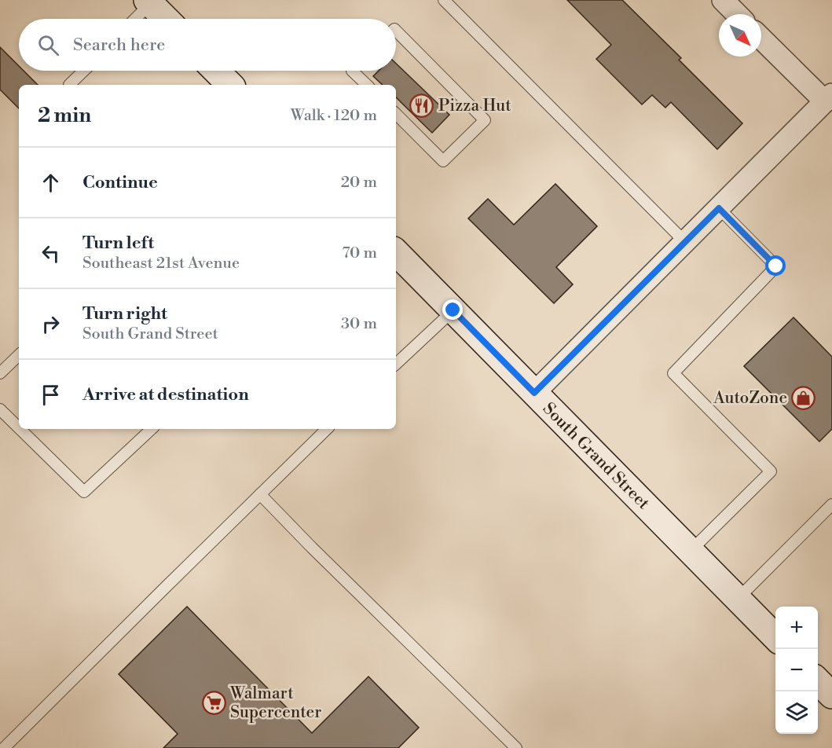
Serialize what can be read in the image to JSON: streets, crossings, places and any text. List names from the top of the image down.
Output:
{
  "streets": {
    "main road": ["South Grand Street"]
  },
  "places": {
    "restaurant": ["Pizza Hut"],
    "shop": ["AutoZone"],
    "supermarket": ["Walmart Supercenter"]
  },
  "north": "bottom right",
  "page": {
    "search": "Search here",
    "heading": ["2 min", "Walk · 120 m"],
    "list": [
      ["Continue", "20 m"],
      ["Turn left", "Southeast 21st Avenue", "70 m"],
      ["Turn right", "South Grand Street", "30 m"],
      "Arrive at destination"
    ],
    "map_buttons": ["+", "−"]
  }
}
